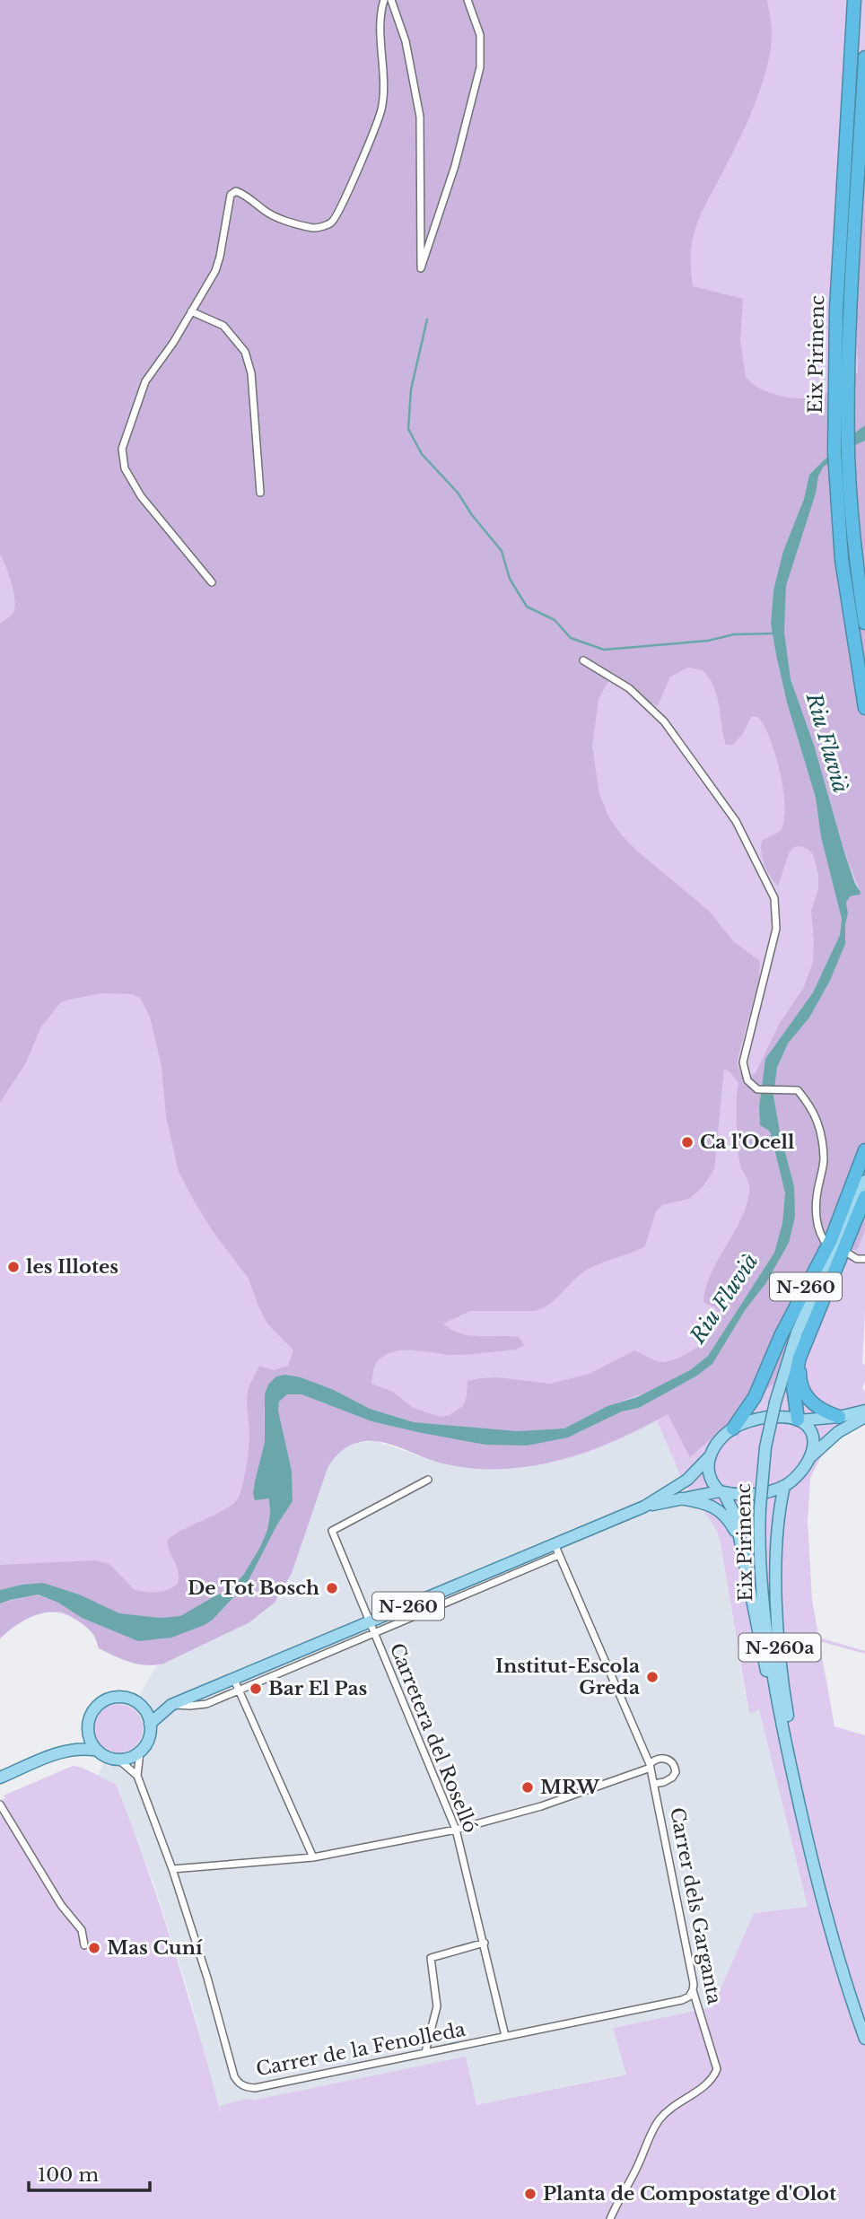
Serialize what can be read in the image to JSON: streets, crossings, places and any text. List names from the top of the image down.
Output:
{
  "streets": {
    "highway": ["Eix Pirinenc", "N-260"],
    "main road": ["N-260a"],
    "street": ["Carretera del Roselló", "Carrer dels Garganta", "Carrer de la Fenolleda"]
  },
  "crossings": [
    ["Eix Pirinenc", "N-260"],
    ["Eix Pirinenc", "N-260a"],
    ["N-260", "N-260a"],
    ["N-260", "Carretera del Roselló"],
    ["N-260", "Carrer dels Garganta"],
    ["Carretera del Roselló", "Carrer de la Fenolleda"],
    ["Carrer dels Garganta", "Carrer de la Fenolleda"]
  ],
  "water": ["Riu Fluvià"],
  "places": [
    "Ca l'Ocell",
    "les Illotes",
    "De Tot Bosch",
    "Institut-Escola Greda",
    "Bar El Pas",
    "MRW",
    "Mas Cuní",
    "Planta de Compostatge d'Olot"
  ],
  "scale_bar": "100 m"
}
